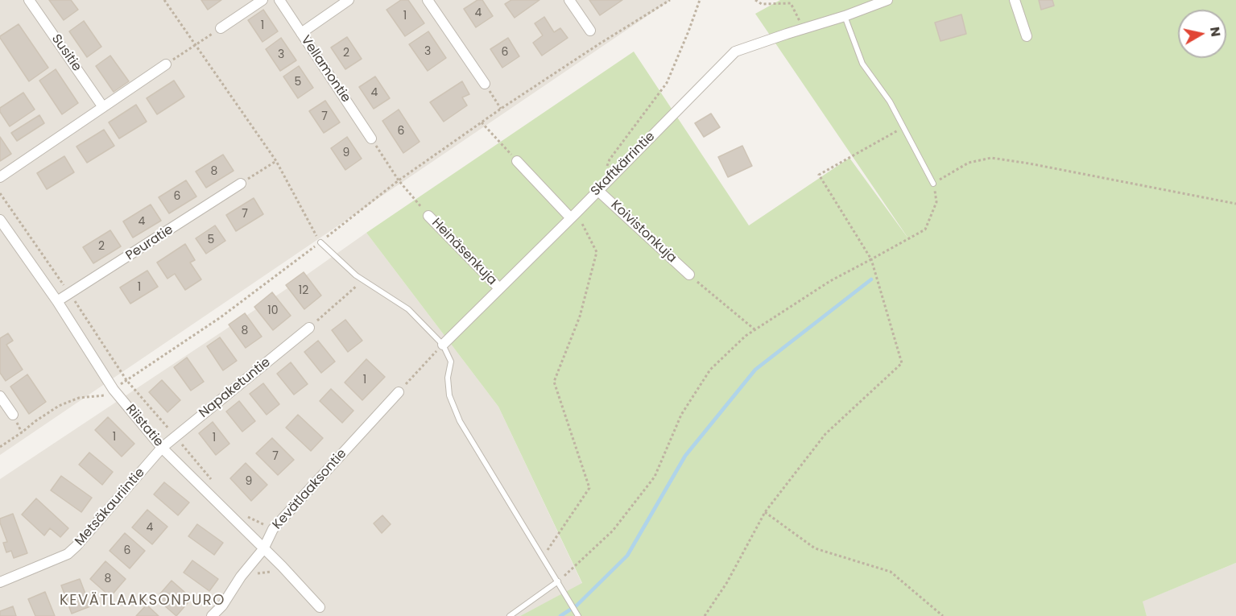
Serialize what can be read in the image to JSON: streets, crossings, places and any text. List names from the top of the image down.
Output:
{
  "streets": {
    "street": [
      "Susitie",
      "Vellamontie",
      "Skaftkärrintie",
      "Koivistonkuja",
      "Peuratie",
      "Heinäsenkuja",
      "Napaketuntie",
      "Riistatie",
      "Kevätlaaksontie",
      "Metsäkauriintie"
    ]
  },
  "crossings": [
    ["Skaftkärrintie", "Koivistonkuja"],
    ["Skaftkärrintie", "Heinäsenkuja"],
    ["Peuratie", "Riistatie"],
    ["Napaketuntie", "Riistatie"],
    ["Napaketuntie", "Metsäkauriintie"],
    ["Riistatie", "Kevätlaaksontie"],
    ["Riistatie", "Metsäkauriintie"]
  ],
  "districts": ["KEVÄTLAAKSONPURO"],
  "house_numbers": [
    "4",
    "1",
    "1",
    "3",
    "6",
    "2",
    "3",
    "5",
    "4",
    "7",
    "6",
    "9",
    "8",
    "6",
    "7",
    "4",
    "5",
    "2",
    "1",
    "12",
    "10",
    "8",
    "1",
    "1",
    "1",
    "7",
    "9",
    "4",
    "6",
    "8"
  ],
  "north": "right"
}
